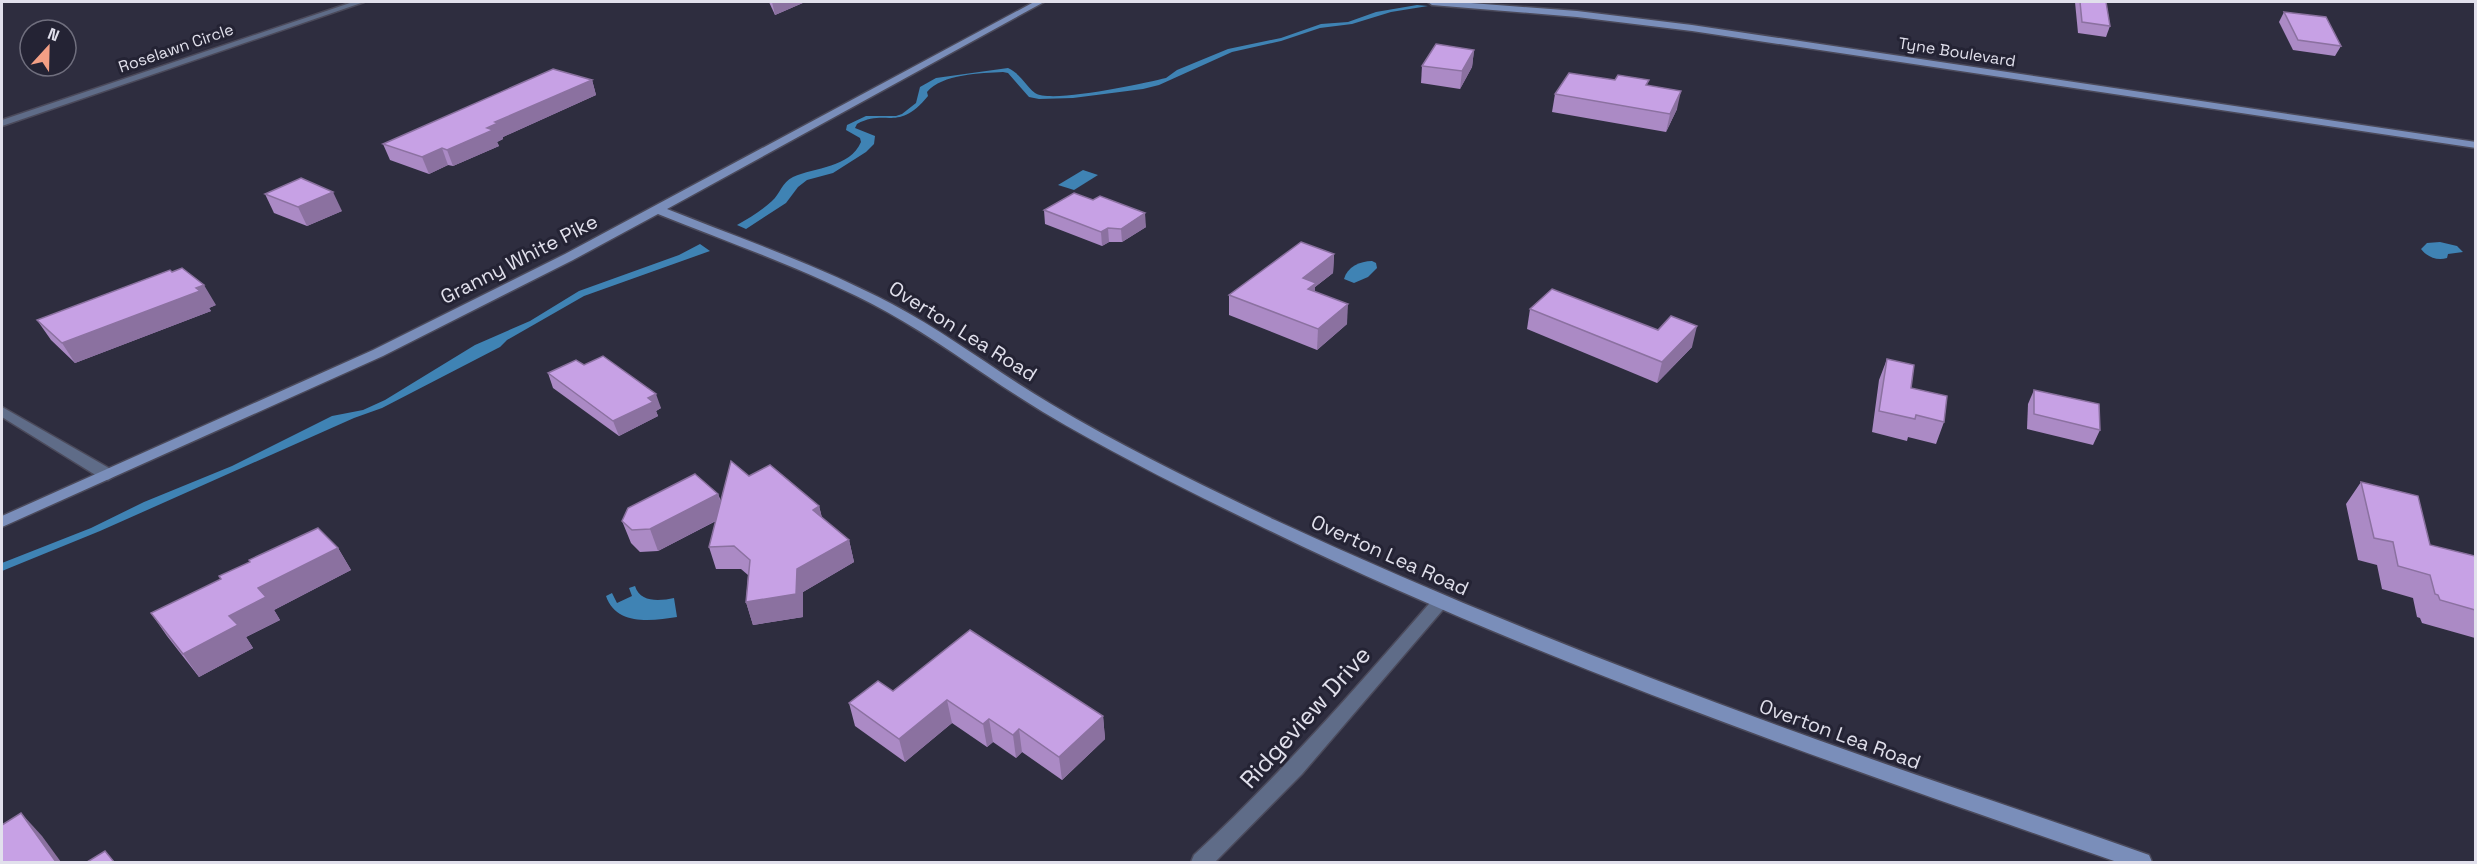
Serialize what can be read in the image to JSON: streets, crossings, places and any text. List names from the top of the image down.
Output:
{
  "streets": {
    "street": [
      "Roselawn Circle",
      "Tyne Boulevard",
      "Granny White Pike",
      "Overton Lea Road",
      "Ridgeview Drive"
    ]
  },
  "crossings": [
    ["Granny White Pike", "Overton Lea Road"],
    ["Overton Lea Road", "Ridgeview Drive"]
  ],
  "north": "top"
}
